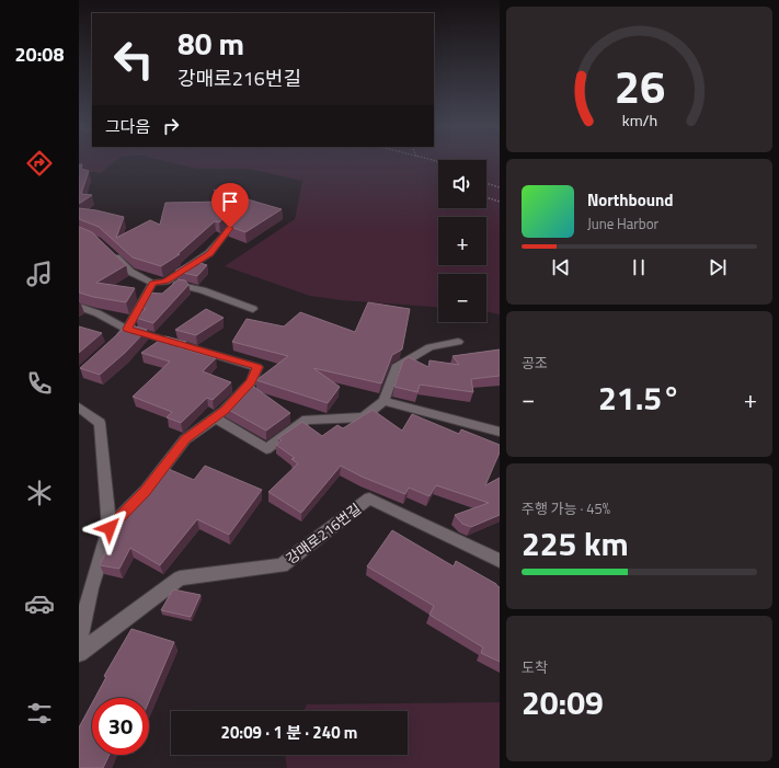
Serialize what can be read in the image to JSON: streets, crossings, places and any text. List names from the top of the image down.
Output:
{
  "streets": {
    "street": ["강매로216번길"]
  },
  "page": {
    "tabs": "20:08",
    "turn": ["80 m", "강매로216번길"],
    "then": "그다음",
    "map_buttons": ["+", "−"],
    "song": ["Northbound", "June Harbor"],
    "tile": [
      "공조",
      ["주행 가능 · 45%", "225 km"],
      ["도착", "20:09"]
    ],
    "heat": ["−", "21.5°", "+"],
    "limit": "30",
    "trip": "20:09 · 1 분 · 240 m",
    "gauge": ["26", "km/h"]
  }
}
